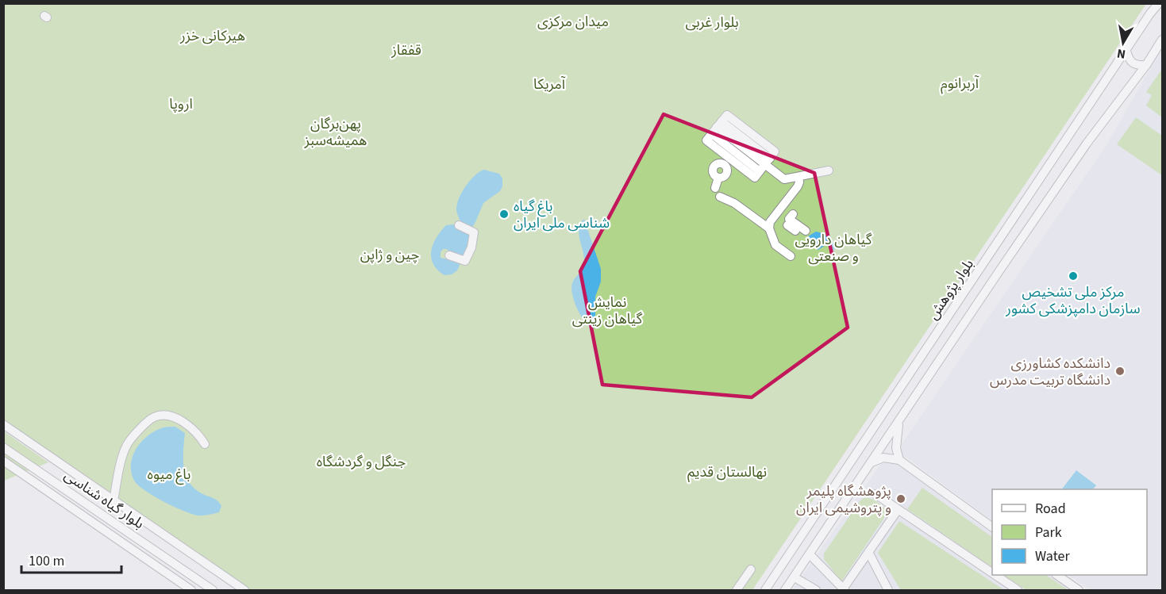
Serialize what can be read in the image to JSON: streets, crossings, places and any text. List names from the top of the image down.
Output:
{
  "streets": {
    "street": ["بلوار پژوهش", "بلوار گیاه شناسی"]
  },
  "parks": [
    "میدان مرکزی",
    "بلوار غربی",
    "هیرکانی خزر",
    "قفقاز",
    "آربرانوم",
    "آمریکا",
    "اروپا",
    "پهن‌برگان همیشه‌سبز",
    "گیاهان دارویی و صنعتی",
    "چین و ژاپن",
    "نمایش گیاهان زینتی",
    "جنگل و گردشگاه",
    "نهالستان قدیم",
    "باغ میوه"
  ],
  "places": [
    "باغ گیاه‌ شناسی ملی ایران",
    "مرکز ملی تشخیص سازمان دامپزشکی کشور",
    "دانشکده کشاورزی دانشگاه تربیت مدرس",
    "پژوهشگاه پلیمر و پتروشیمی ایران"
  ],
  "legend": ["Road", "Park", "Water"],
  "scale_bar": "100 m",
  "north": "bottom"
}
